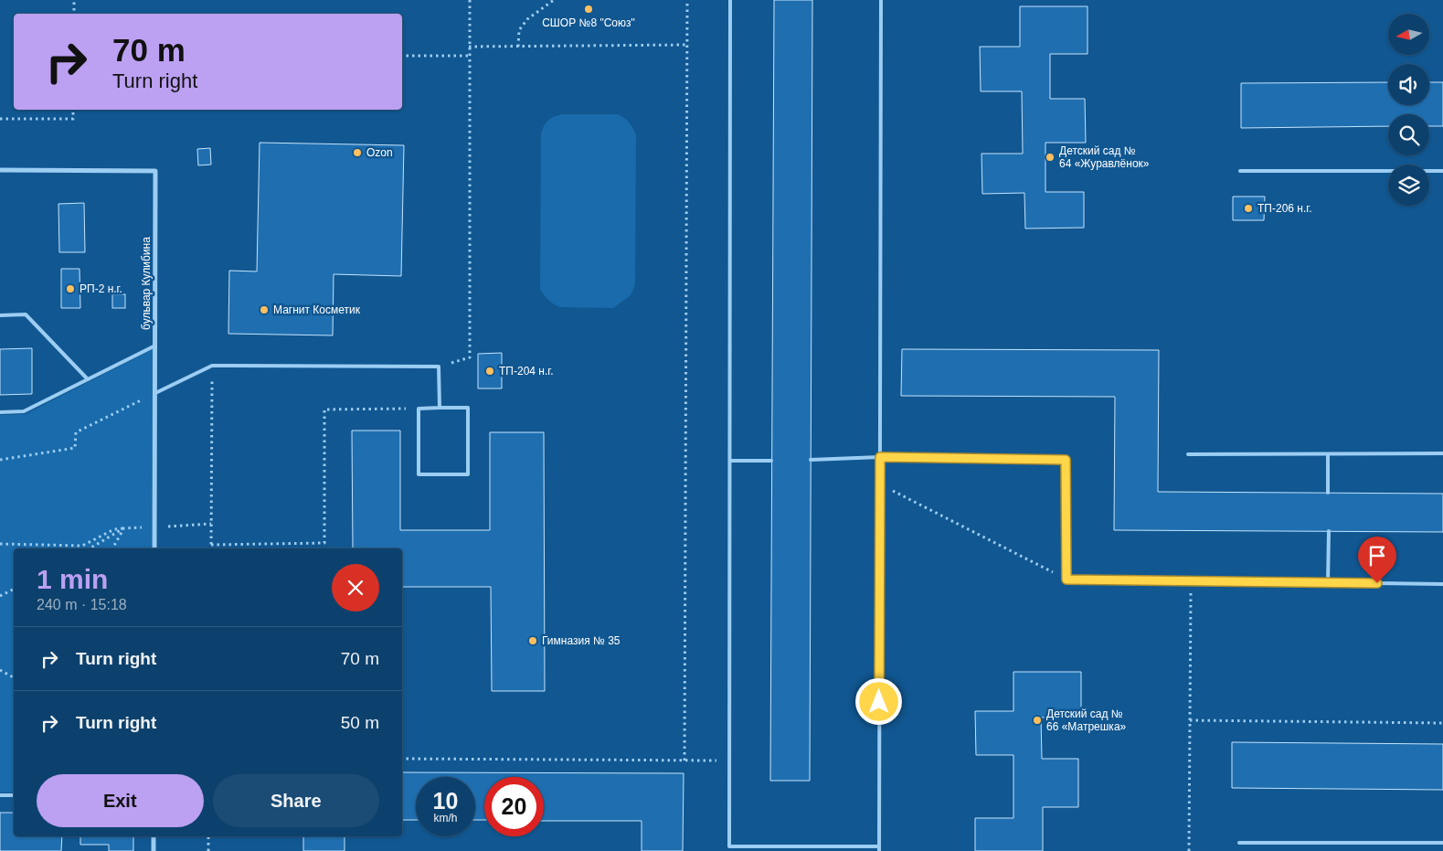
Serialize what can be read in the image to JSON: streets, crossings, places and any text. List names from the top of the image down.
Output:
{
  "streets": {
    "street": ["бульвар Кулибина"]
  },
  "places": [
    "СШОР №8 \"Союз\"",
    "Ozon",
    "Детский сад № 64 «Журавлёнок»",
    "ТП-206 н.г.",
    "РП-2 н.г.",
    "Магнит Косметик",
    "ТП-204 н.г.",
    "Гимназия № 35",
    "Детский сад № 66 «Матрешка»"
  ],
  "north": "left",
  "page": {
    "turn": ["70 m", "Turn right"],
    "heading": ["1 min", "240 m · 15:18"],
    "list": [
      {
        "name": "Turn right",
        "value": "70 m"
      },
      {
        "name": "Turn right",
        "value": "50 m"
      }
    ],
    "buttons": ["Exit", "Share"],
    "speed": "10 km/h",
    "limit": "20"
  }
}
